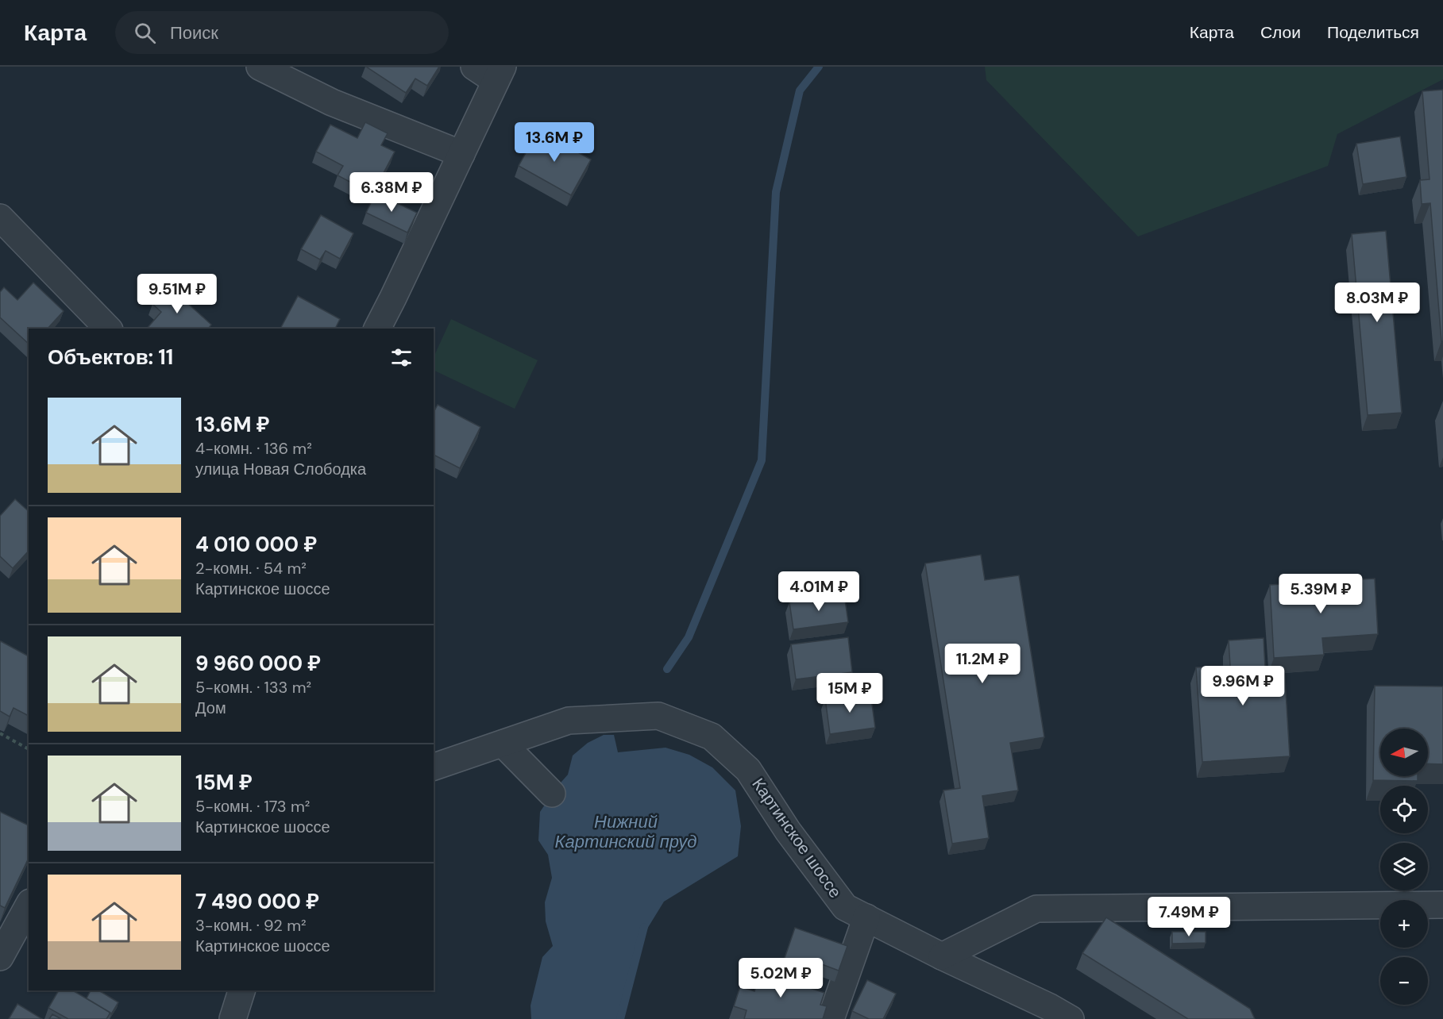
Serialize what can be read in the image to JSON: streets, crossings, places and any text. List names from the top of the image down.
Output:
{
  "streets": {
    "street": ["Картинское шоссе"]
  },
  "water": ["Нижний Картинский пруд"],
  "north": "left",
  "page": {
    "header": "Карта",
    "search": "Поиск",
    "nav": ["Карта", "Слои", "Поделиться"],
    "price": [
      "13.6M ₽",
      "6.38M ₽",
      "9.51M ₽",
      "8.03M ₽",
      "4.01M ₽",
      "5.39M ₽",
      "11.2M ₽",
      "9.96M ₽",
      "15M ₽",
      "7.49M ₽",
      "5.02M ₽"
    ],
    "heading": "Объектов: 11",
    "list": [
      {
        "name": "13.6M ₽",
        "note": "4-комн. · 136 m² · улица Новая Слободка"
      },
      {
        "name": "4 010 000 ₽",
        "note": "2-комн. · 54 m² · Картинское шоссе"
      },
      {
        "name": "9 960 000 ₽",
        "note": "5-комн. · 133 m² · Дом"
      },
      {
        "name": "15M ₽",
        "note": "5-комн. · 173 m² · Картинское шоссе"
      },
      {
        "name": "7 490 000 ₽",
        "note": "3-комн. · 92 m² · Картинское шоссе"
      }
    ],
    "map_buttons": ["+", "−"]
  }
}
